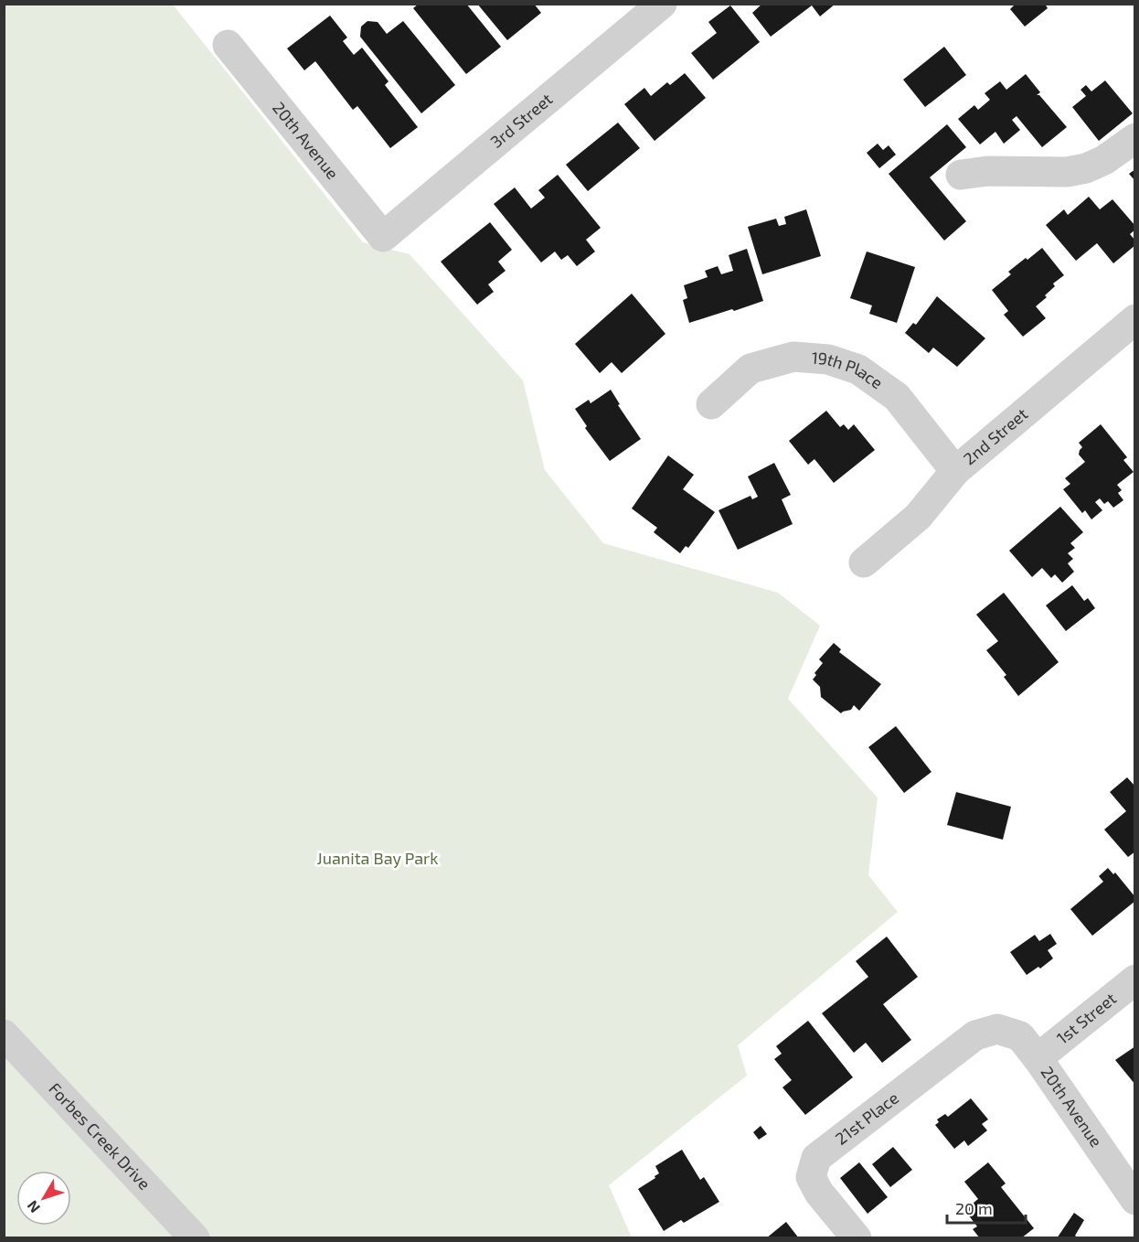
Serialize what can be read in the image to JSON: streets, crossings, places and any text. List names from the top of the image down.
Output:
{
  "streets": {
    "street": [
      "3rd Street",
      "20th Avenue",
      "19th Place",
      "2nd Street",
      "1st Street",
      "21st Place",
      "Forbes Creek Drive"
    ]
  },
  "crossings": [
    ["3rd Street", "20th Avenue"],
    ["20th Avenue", "1st Street"],
    ["20th Avenue", "21st Place"],
    ["19th Place", "2nd Street"]
  ],
  "parks": ["Juanita Bay Park"],
  "scale_bar": "20 m",
  "north": "bottom left"
}
